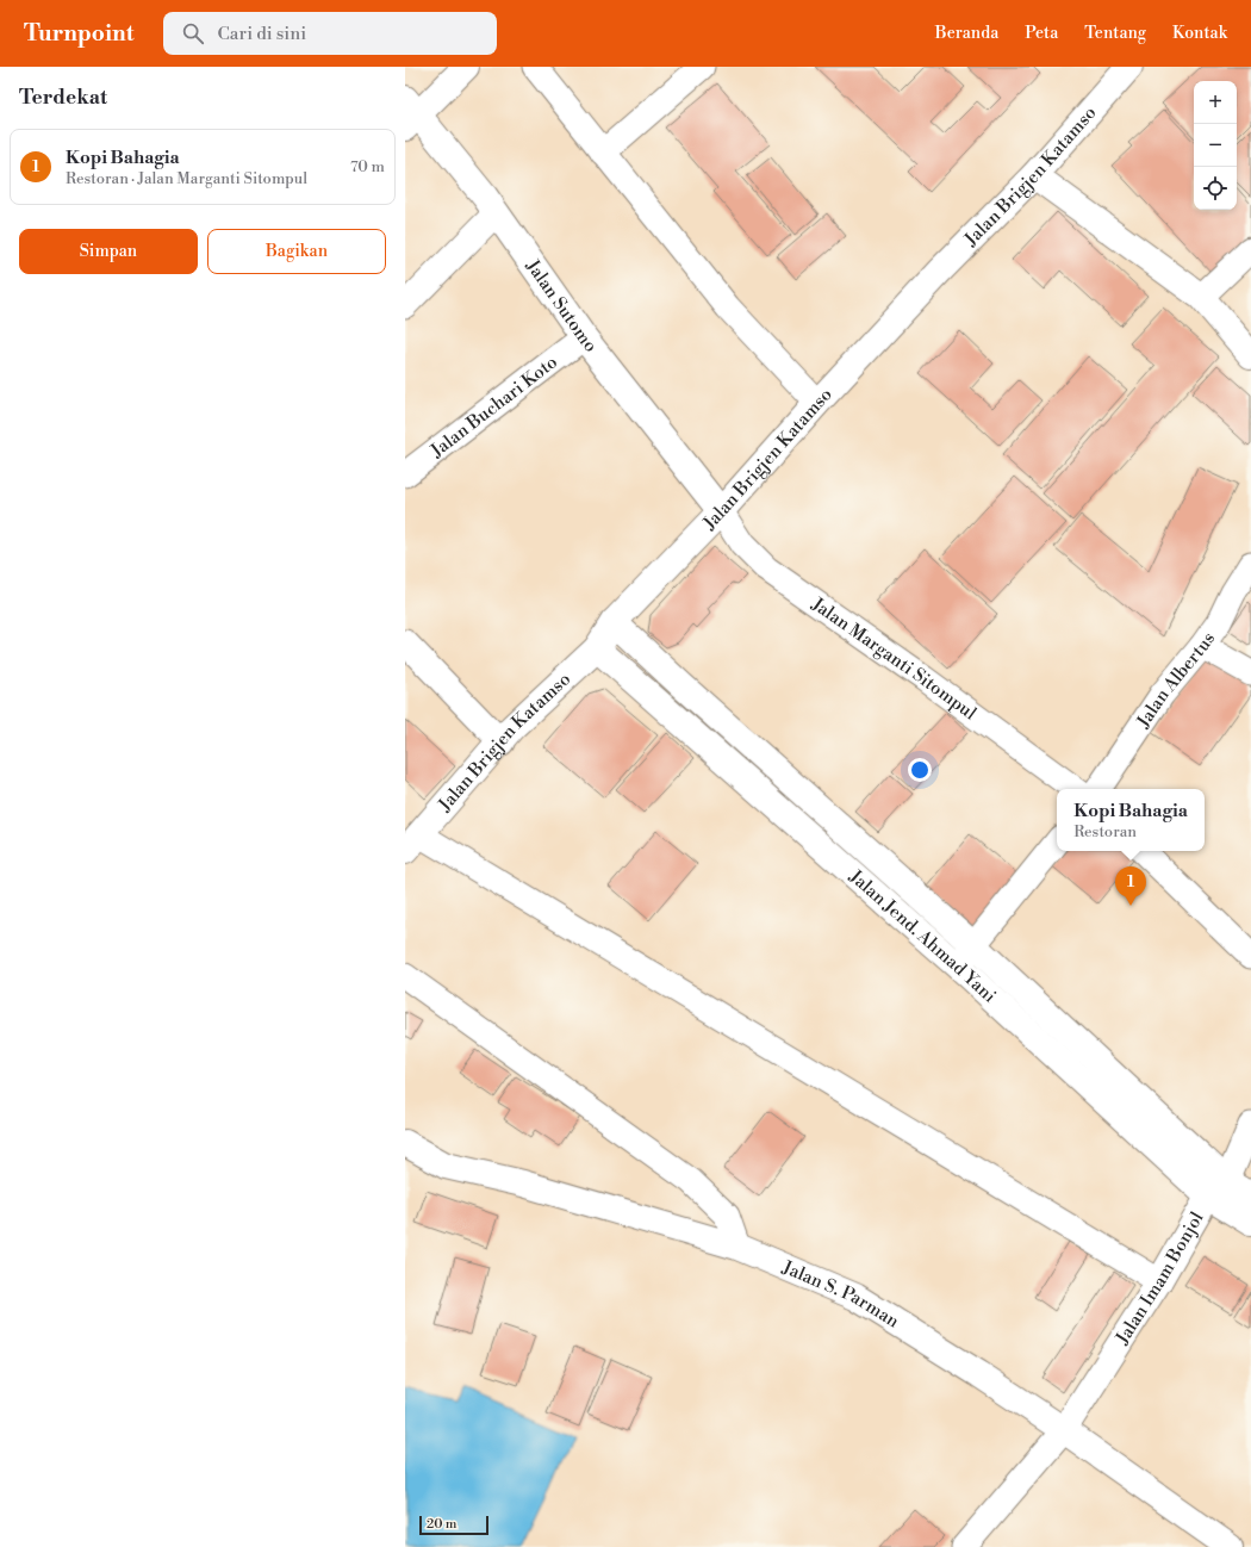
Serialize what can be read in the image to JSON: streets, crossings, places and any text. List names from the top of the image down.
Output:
{
  "streets": {
    "street": [
      "Jalan Brigjen Katamso",
      "Jalan Sutomo",
      "Jalan Buchari Koto",
      "Jalan Marganti Sitompul",
      "Jalan Albertus",
      "Jalan Jend. Ahmad Yani",
      "Jalan Imam Bonjol",
      "Jalan S. Parman"
    ]
  },
  "crossings": [
    ["Jalan Brigjen Katamso", "Jalan Sutomo"],
    ["Jalan Brigjen Katamso", "Jalan Marganti Sitompul"],
    ["Jalan Brigjen Katamso", "Jalan Jend. Ahmad Yani"],
    ["Jalan Sutomo", "Jalan Buchari Koto"],
    ["Jalan Sutomo", "Jalan Marganti Sitompul"],
    ["Jalan Jend. Ahmad Yani", "Jalan Imam Bonjol"],
    ["Jalan Imam Bonjol", "Jalan S. Parman"]
  ],
  "scale_bar": "20 m",
  "page": {
    "header": "Turnpoint",
    "search": "Cari di sini",
    "nav": [
      "Beranda",
      "Peta",
      "Tentang",
      "Kontak"
    ],
    "heading": "Terdekat",
    "map_buttons": ["+", "−"],
    "list": [
      {
        "mark": "1",
        "name": "Kopi Bahagia",
        "note": "Restoran · Jalan Marganti Sitompul",
        "value": "70 m"
      }
    ],
    "buttons": ["Simpan", "Bagikan"],
    "popup": ["Kopi Bahagia", "Restoran"],
    "pins": "1",
    "scale": "20 m"
  }
}
